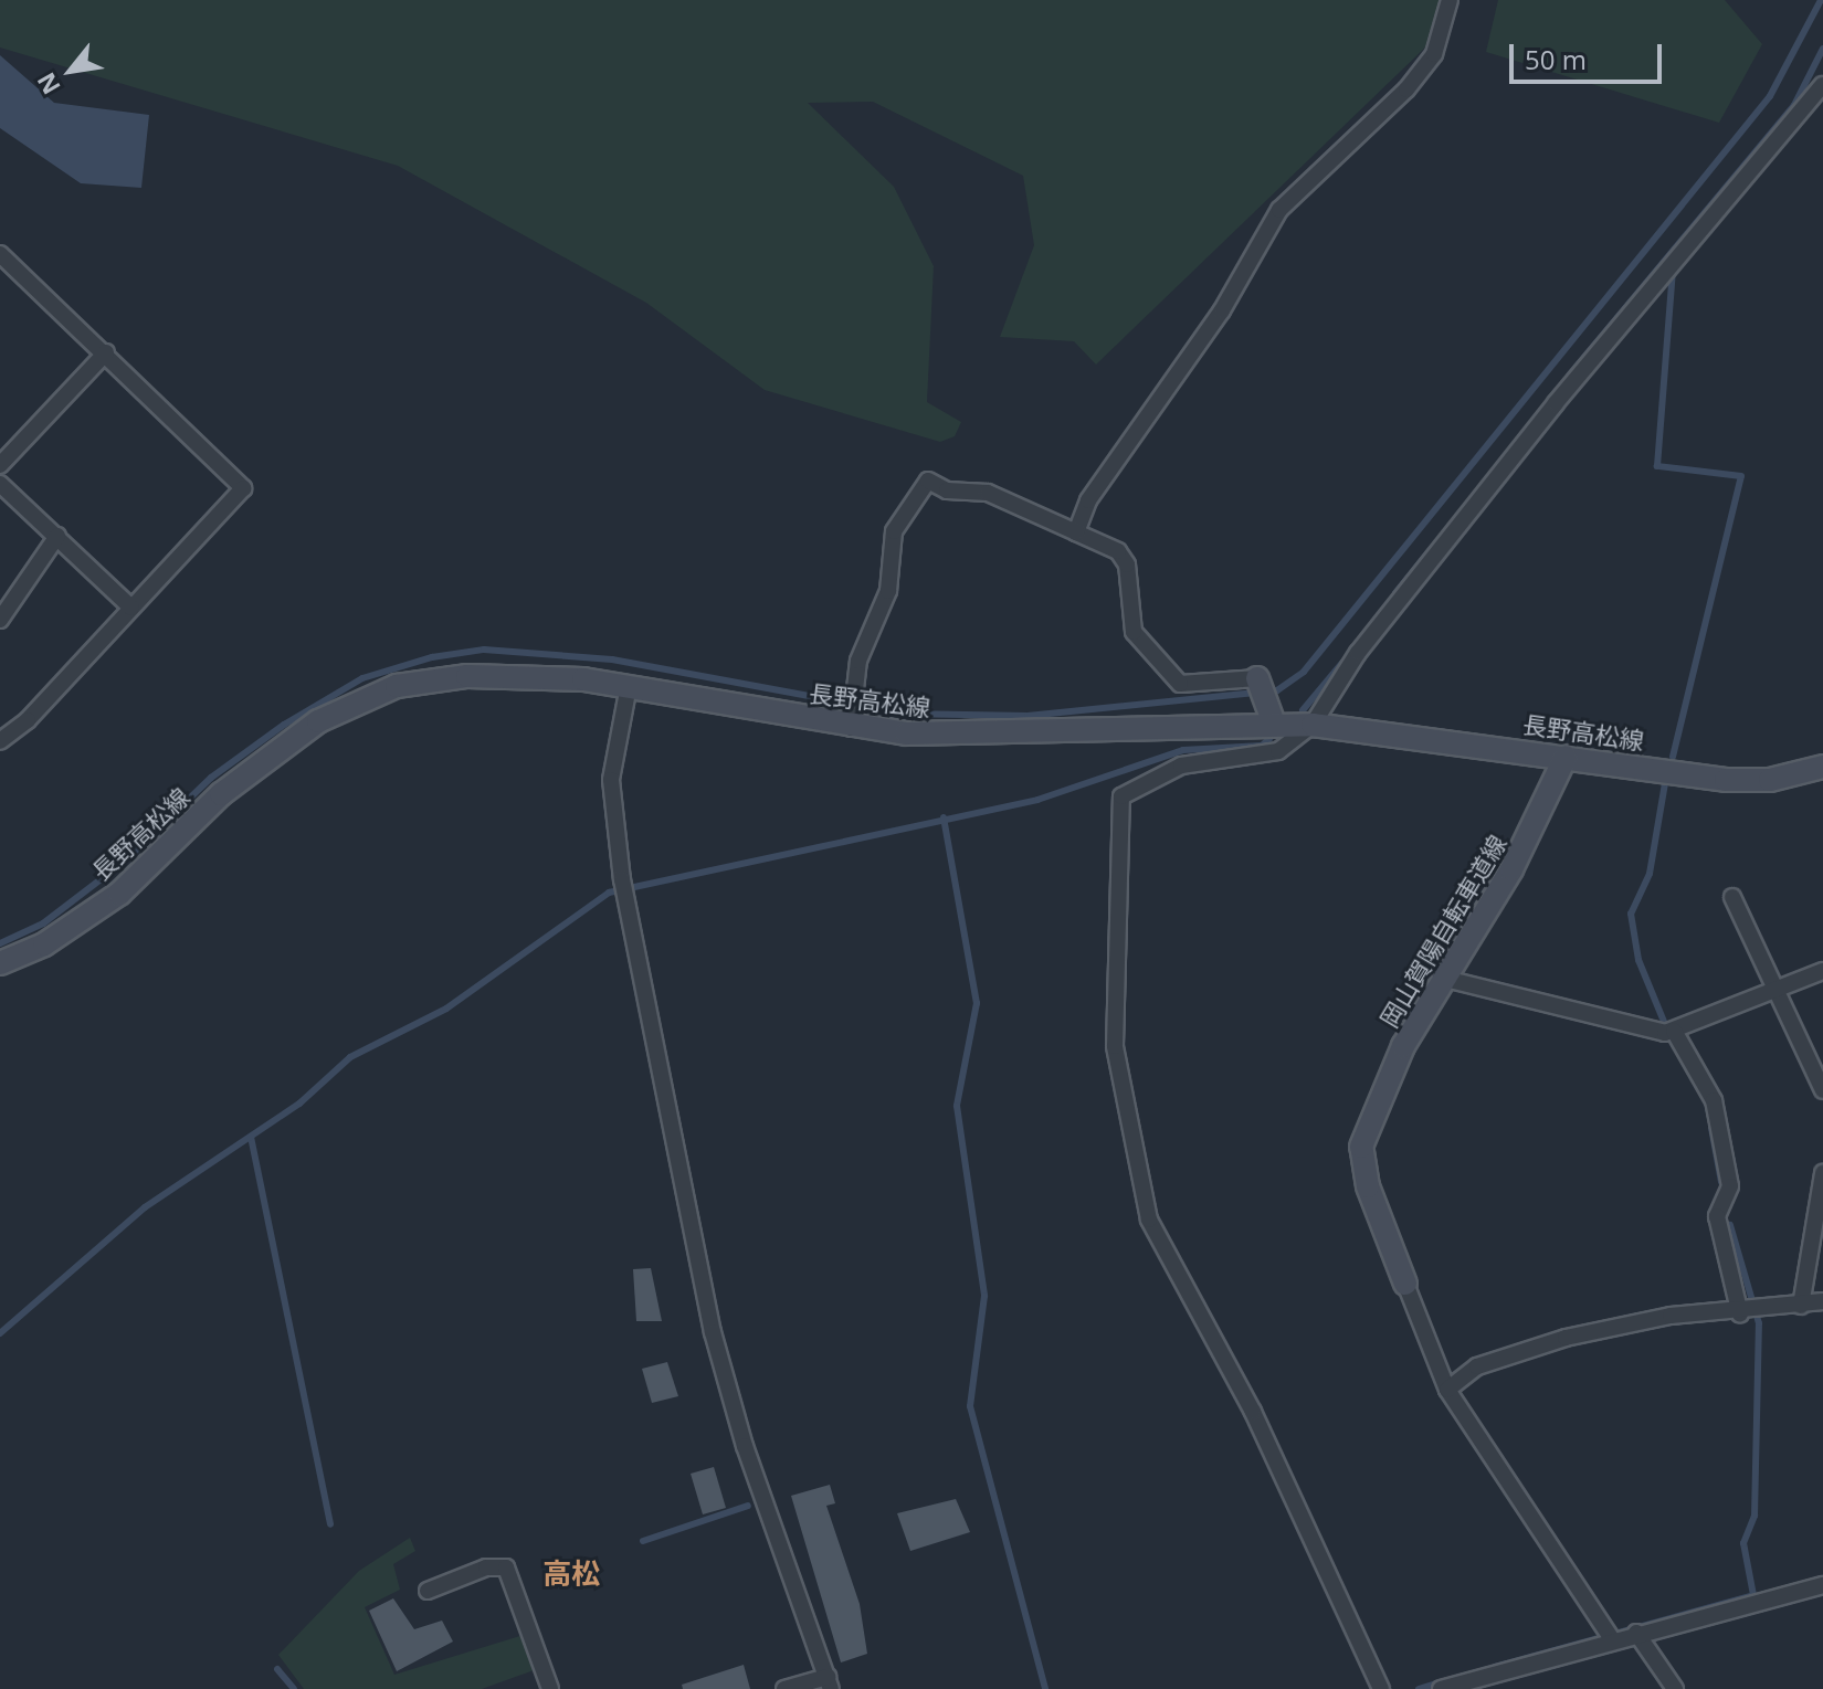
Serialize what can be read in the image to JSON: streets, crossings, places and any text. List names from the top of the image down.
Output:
{
  "streets": {
    "main road": ["長野高松線", "岡山賀陽自転車道線"]
  },
  "crossings": [
    ["長野高松線", "岡山賀陽自転車道線"]
  ],
  "districts": ["高松"],
  "scale_bar": "50 m",
  "north": "bottom left"
}
